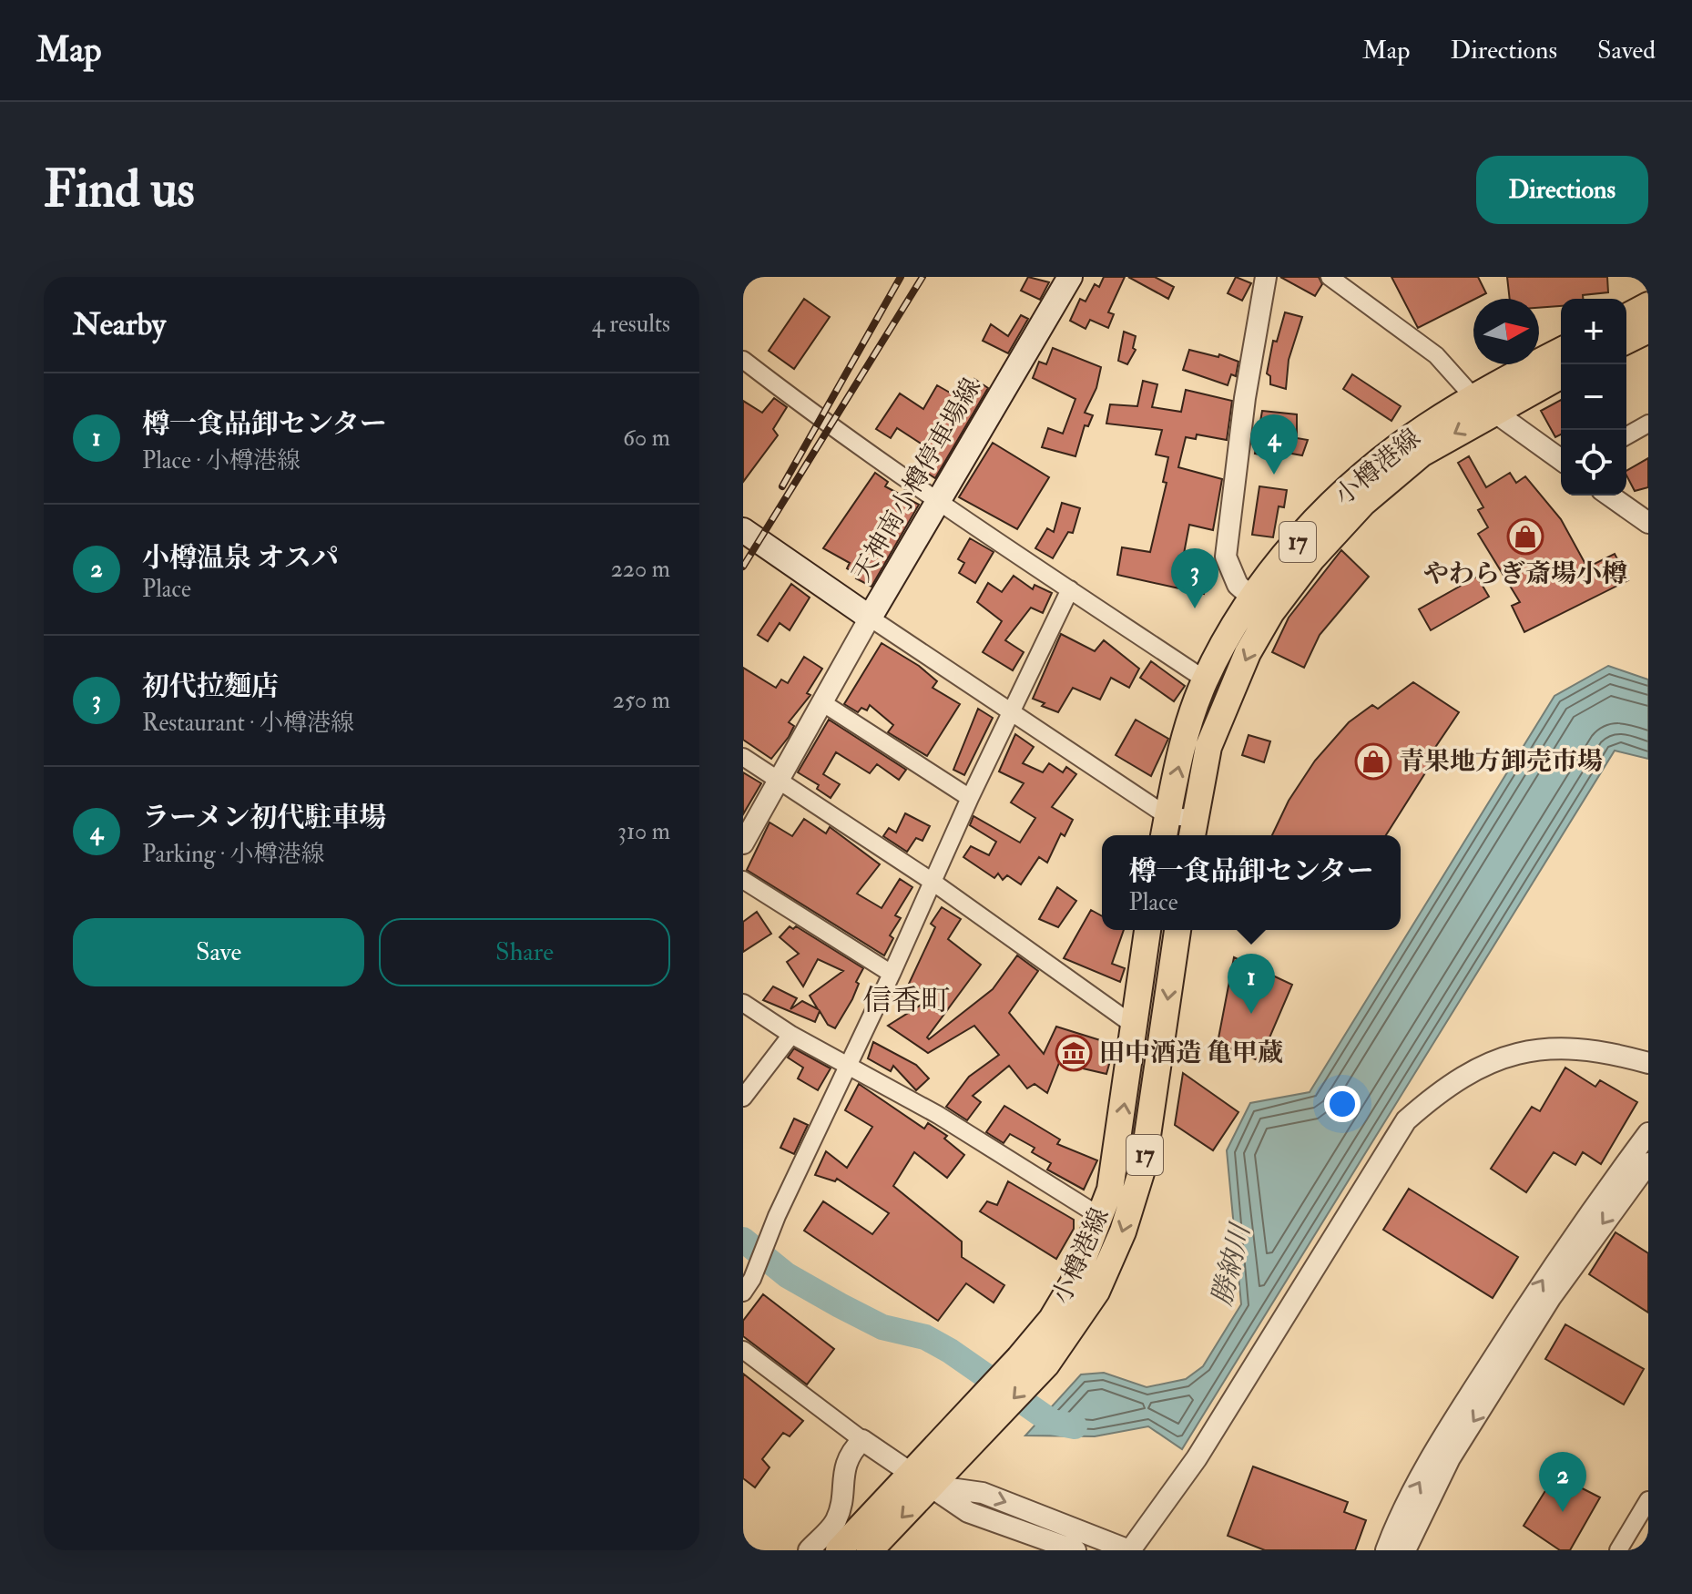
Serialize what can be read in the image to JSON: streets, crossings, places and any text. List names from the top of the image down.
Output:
{
  "streets": {
    "main road": ["小樽港線", "天神南小樽停車場線", "17"]
  },
  "districts": ["信香町"],
  "water": ["勝納川"],
  "places": {
    "shop": ["やわらぎ斎場小樽", "青果地方卸売市場"],
    "museum": ["田中酒造 亀甲蔵"]
  },
  "north": "right",
  "page": {
    "header": "Map",
    "nav": ["Map", "Directions", "Saved"],
    "buttons": [
      "Directions",
      ["Save", "Share"]
    ],
    "title": "Find us",
    "heading": ["Nearby", "4 results"],
    "map_buttons": ["+", "−"],
    "list": [
      {
        "mark": "1",
        "name": "樽一食品卸センター",
        "note": "Place · 小樽港線",
        "value": "60 m"
      },
      {
        "mark": "2",
        "name": "小樽温泉 オスパ",
        "note": "Place",
        "value": "220 m"
      },
      {
        "mark": "3",
        "name": "初代拉麵店",
        "note": "Restaurant · 小樽港線",
        "value": "250 m"
      },
      {
        "mark": "4",
        "name": "ラーメン初代駐車場",
        "note": "Parking · 小樽港線",
        "value": "310 m"
      }
    ],
    "pins": [
      "4",
      "3",
      "1",
      "2"
    ],
    "popup": ["樽一食品卸センター", "Place"]
  }
}
